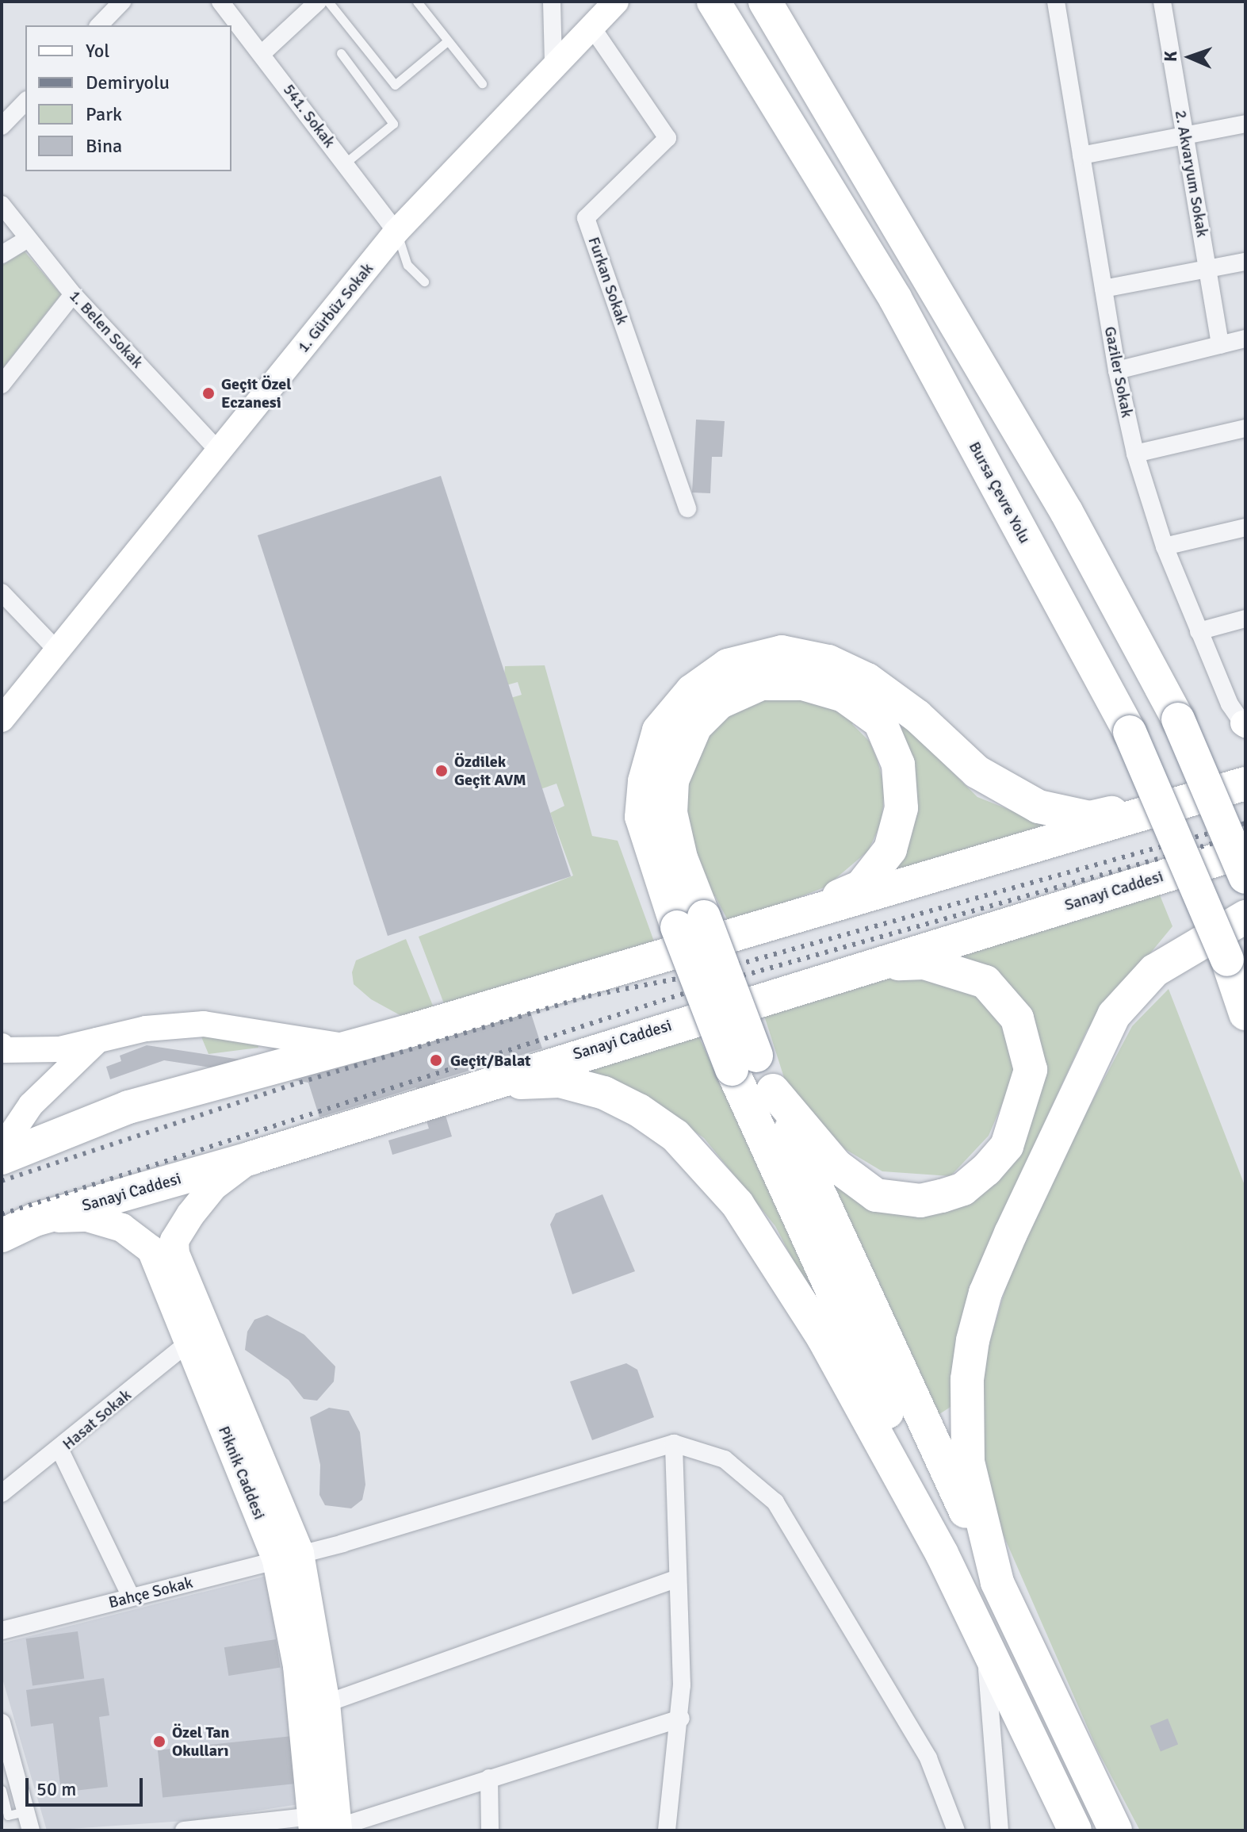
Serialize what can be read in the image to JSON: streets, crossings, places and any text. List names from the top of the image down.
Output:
{
  "streets": {
    "highway": ["Bursa Çevre Yolu", "Sanayi Caddesi"],
    "main road": ["1. Gürbüz Sokak", "Piknik Caddesi"],
    "street": [
      "541. Sokak",
      "2. Akvaryum Sokak",
      "Furkan Sokak",
      "1. Belen Sokak",
      "Gaziler Sokak",
      "Hasat Sokak",
      "Bahçe Sokak"
    ]
  },
  "crossings": [
    ["541. Sokak", "1. Gürbüz Sokak"],
    ["Furkan Sokak", "1. Gürbüz Sokak"],
    ["1. Gürbüz Sokak", "1. Belen Sokak"],
    ["Sanayi Caddesi", "Piknik Caddesi"],
    ["Hasat Sokak", "Piknik Caddesi"],
    ["Piknik Caddesi", "Bahçe Sokak"]
  ],
  "places": [
    "Geçit Özel Eczanesi",
    "Özdilek Geçit AVM",
    "Geçit/Balat",
    "Özel Tan Okulları"
  ],
  "legend": [
    "Yol",
    "Demiryolu",
    "Park",
    "Bina"
  ],
  "scale_bar": "50 m",
  "north": "left"
}
